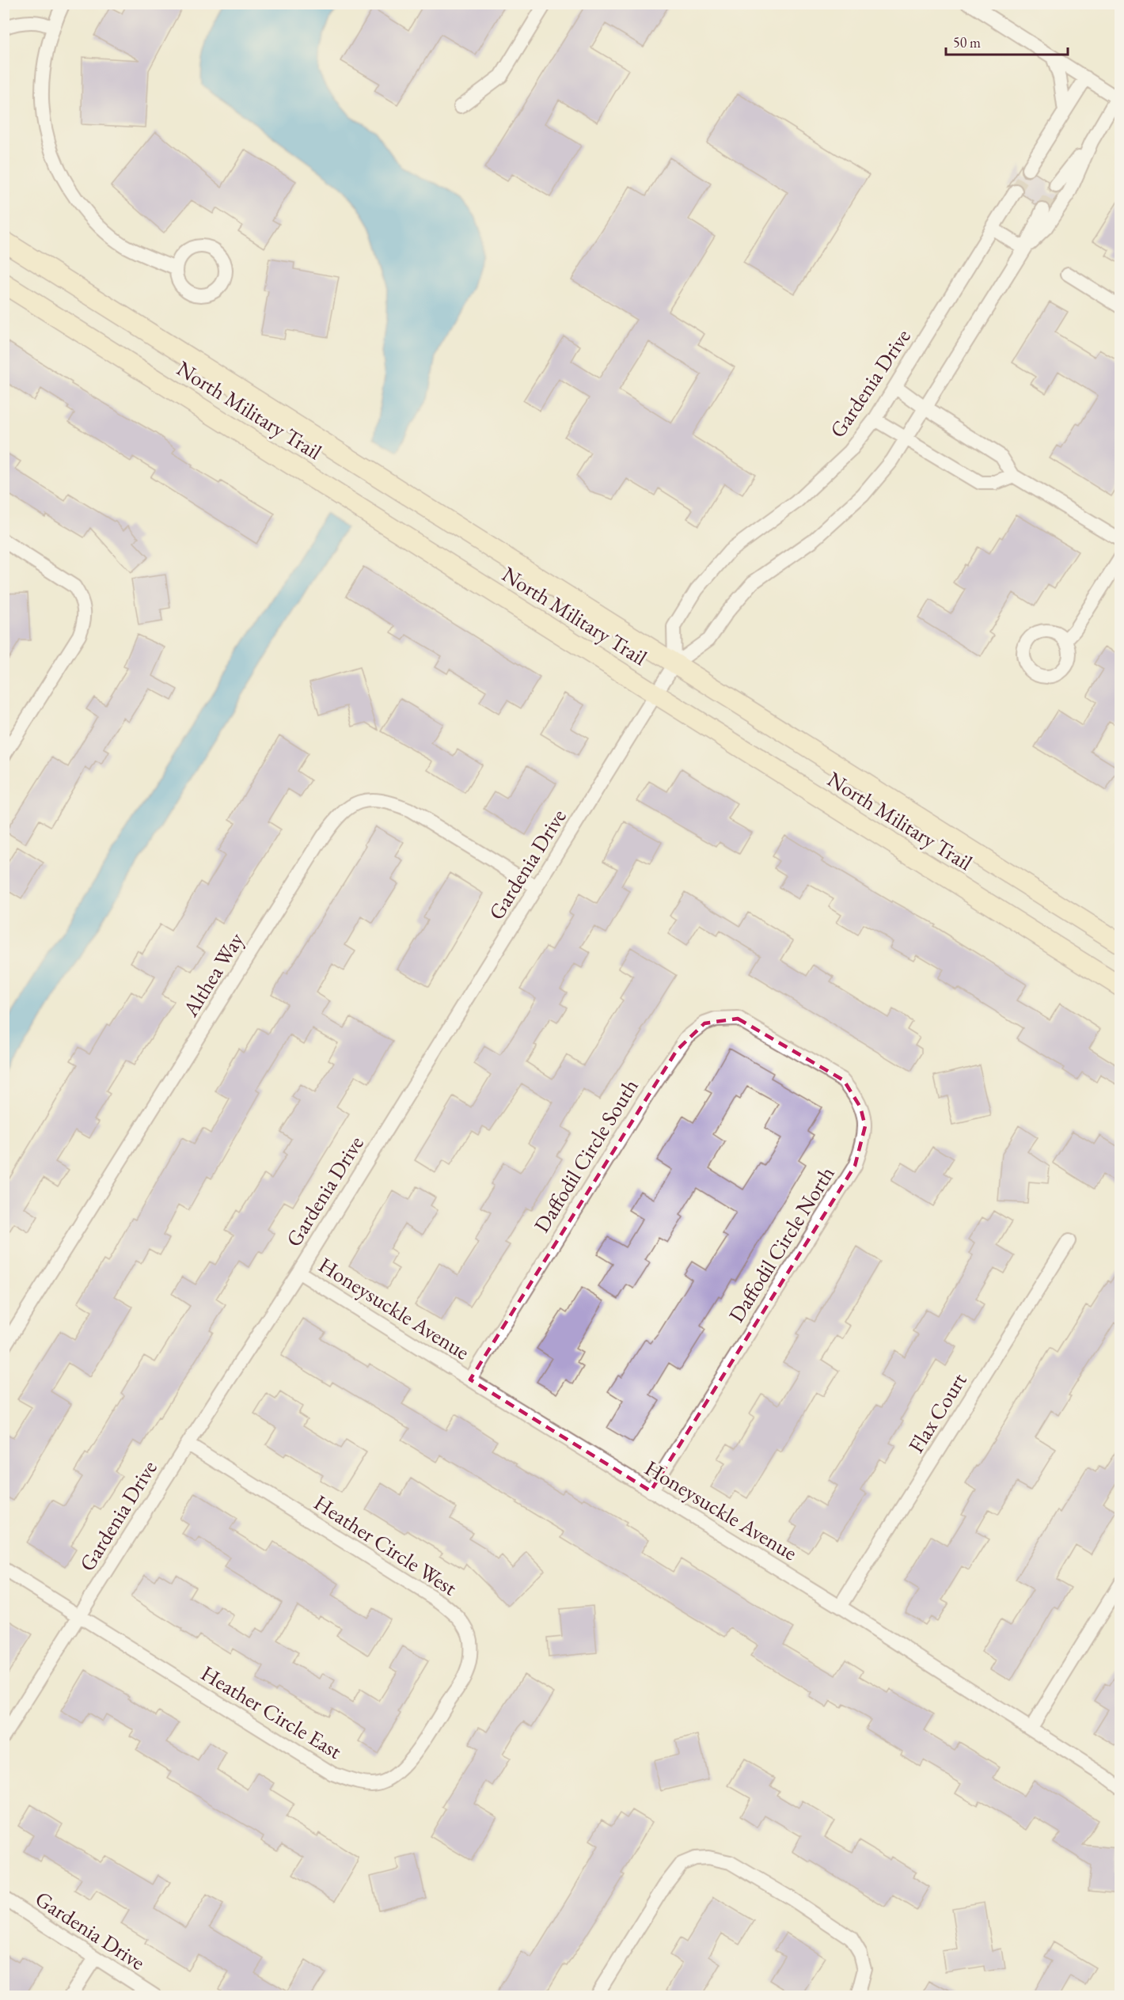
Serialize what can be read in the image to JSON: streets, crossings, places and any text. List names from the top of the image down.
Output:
{
  "streets": {
    "main road": ["North Military Trail"],
    "street": [
      "Gardenia Drive",
      "Althea Way",
      "Daffodil Circle South",
      "Daffodil Circle North",
      "Honeysuckle Avenue",
      "Flax Court",
      "Heather Circle West",
      "Heather Circle East"
    ]
  },
  "crossings": [
    ["Gardenia Drive", "North Military Trail"],
    ["Gardenia Drive", "Althea Way"],
    ["Gardenia Drive", "Honeysuckle Avenue"],
    ["Gardenia Drive", "Heather Circle West"],
    ["Gardenia Drive", "Heather Circle East"],
    ["Daffodil Circle South", "Daffodil Circle North"],
    ["Daffodil Circle South", "Honeysuckle Avenue"],
    ["Daffodil Circle North", "Honeysuckle Avenue"],
    ["Honeysuckle Avenue", "Flax Court"],
    ["Heather Circle West", "Heather Circle East"]
  ],
  "scale_bar": "50 m"
}
